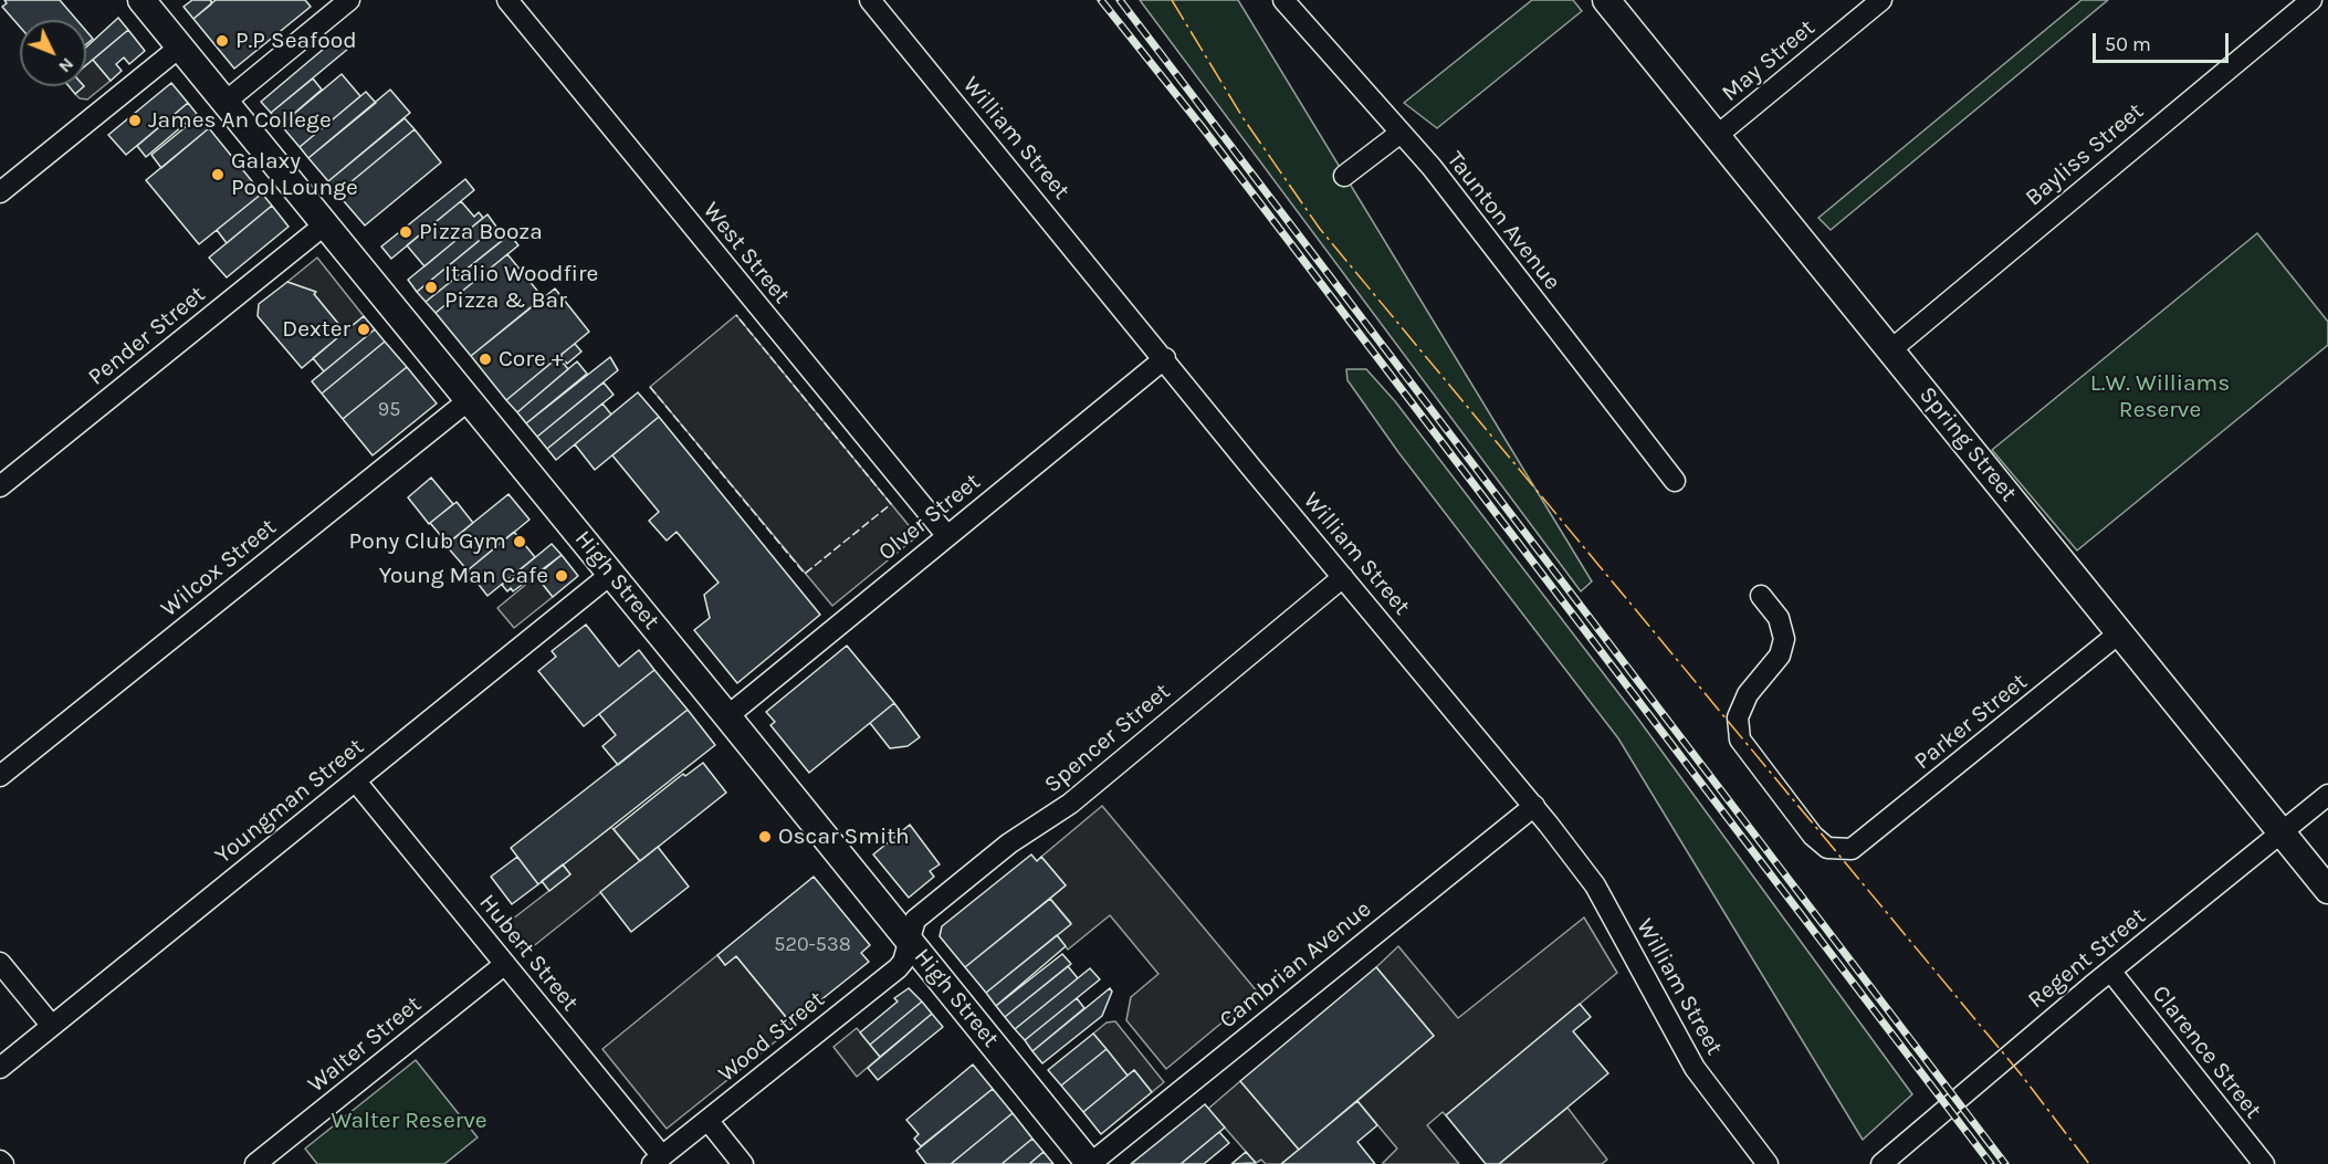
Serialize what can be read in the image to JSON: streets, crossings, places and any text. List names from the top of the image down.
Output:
{
  "streets": {
    "main road": ["Spring Street", "High Street"],
    "street": [
      "May Street",
      "William Street",
      "Bayliss Street",
      "Taunton Avenue",
      "West Street",
      "Pender Street",
      "Olver Street",
      "Wilcox Street",
      "Parker Street",
      "Spencer Street",
      "Youngman Street",
      "Hubert Street",
      "Regent Street",
      "Cambrian Avenue",
      "Wood Street",
      "Walter Street",
      "Clarence Street"
    ]
  },
  "crossings": [
    ["May Street", "Spring Street"],
    ["William Street", "Olver Street"],
    ["William Street", "Spencer Street"],
    ["William Street", "Cambrian Avenue"],
    ["Bayliss Street", "Spring Street"],
    ["West Street", "Olver Street"],
    ["Pender Street", "High Street"],
    ["Spring Street", "Parker Street"],
    ["Spring Street", "Regent Street"],
    ["Olver Street", "High Street"],
    ["Wilcox Street", "High Street"],
    ["High Street", "Spencer Street"],
    ["High Street", "Youngman Street"],
    ["High Street", "Cambrian Avenue"],
    ["High Street", "Wood Street"],
    ["Spencer Street", "Wood Street"],
    ["Youngman Street", "Hubert Street"],
    ["Hubert Street", "Wood Street"],
    ["Hubert Street", "Walter Street"],
    ["Regent Street", "Clarence Street"]
  ],
  "parks": ["L.W. Williams Reserve", "Walter Reserve"],
  "places": [
    "P.P Seafood",
    "James An College",
    "Galaxy Pool Lounge",
    "Pizza Booza",
    "Italio Woodfire Pizza & Bar",
    "Dexter",
    "Core +",
    "Pony Club Gym",
    "Young Man Cafe",
    "Oscar Smith"
  ],
  "house_numbers": ["95", "520-538"],
  "scale_bar": "50 m",
  "north": "bottom right"
}
